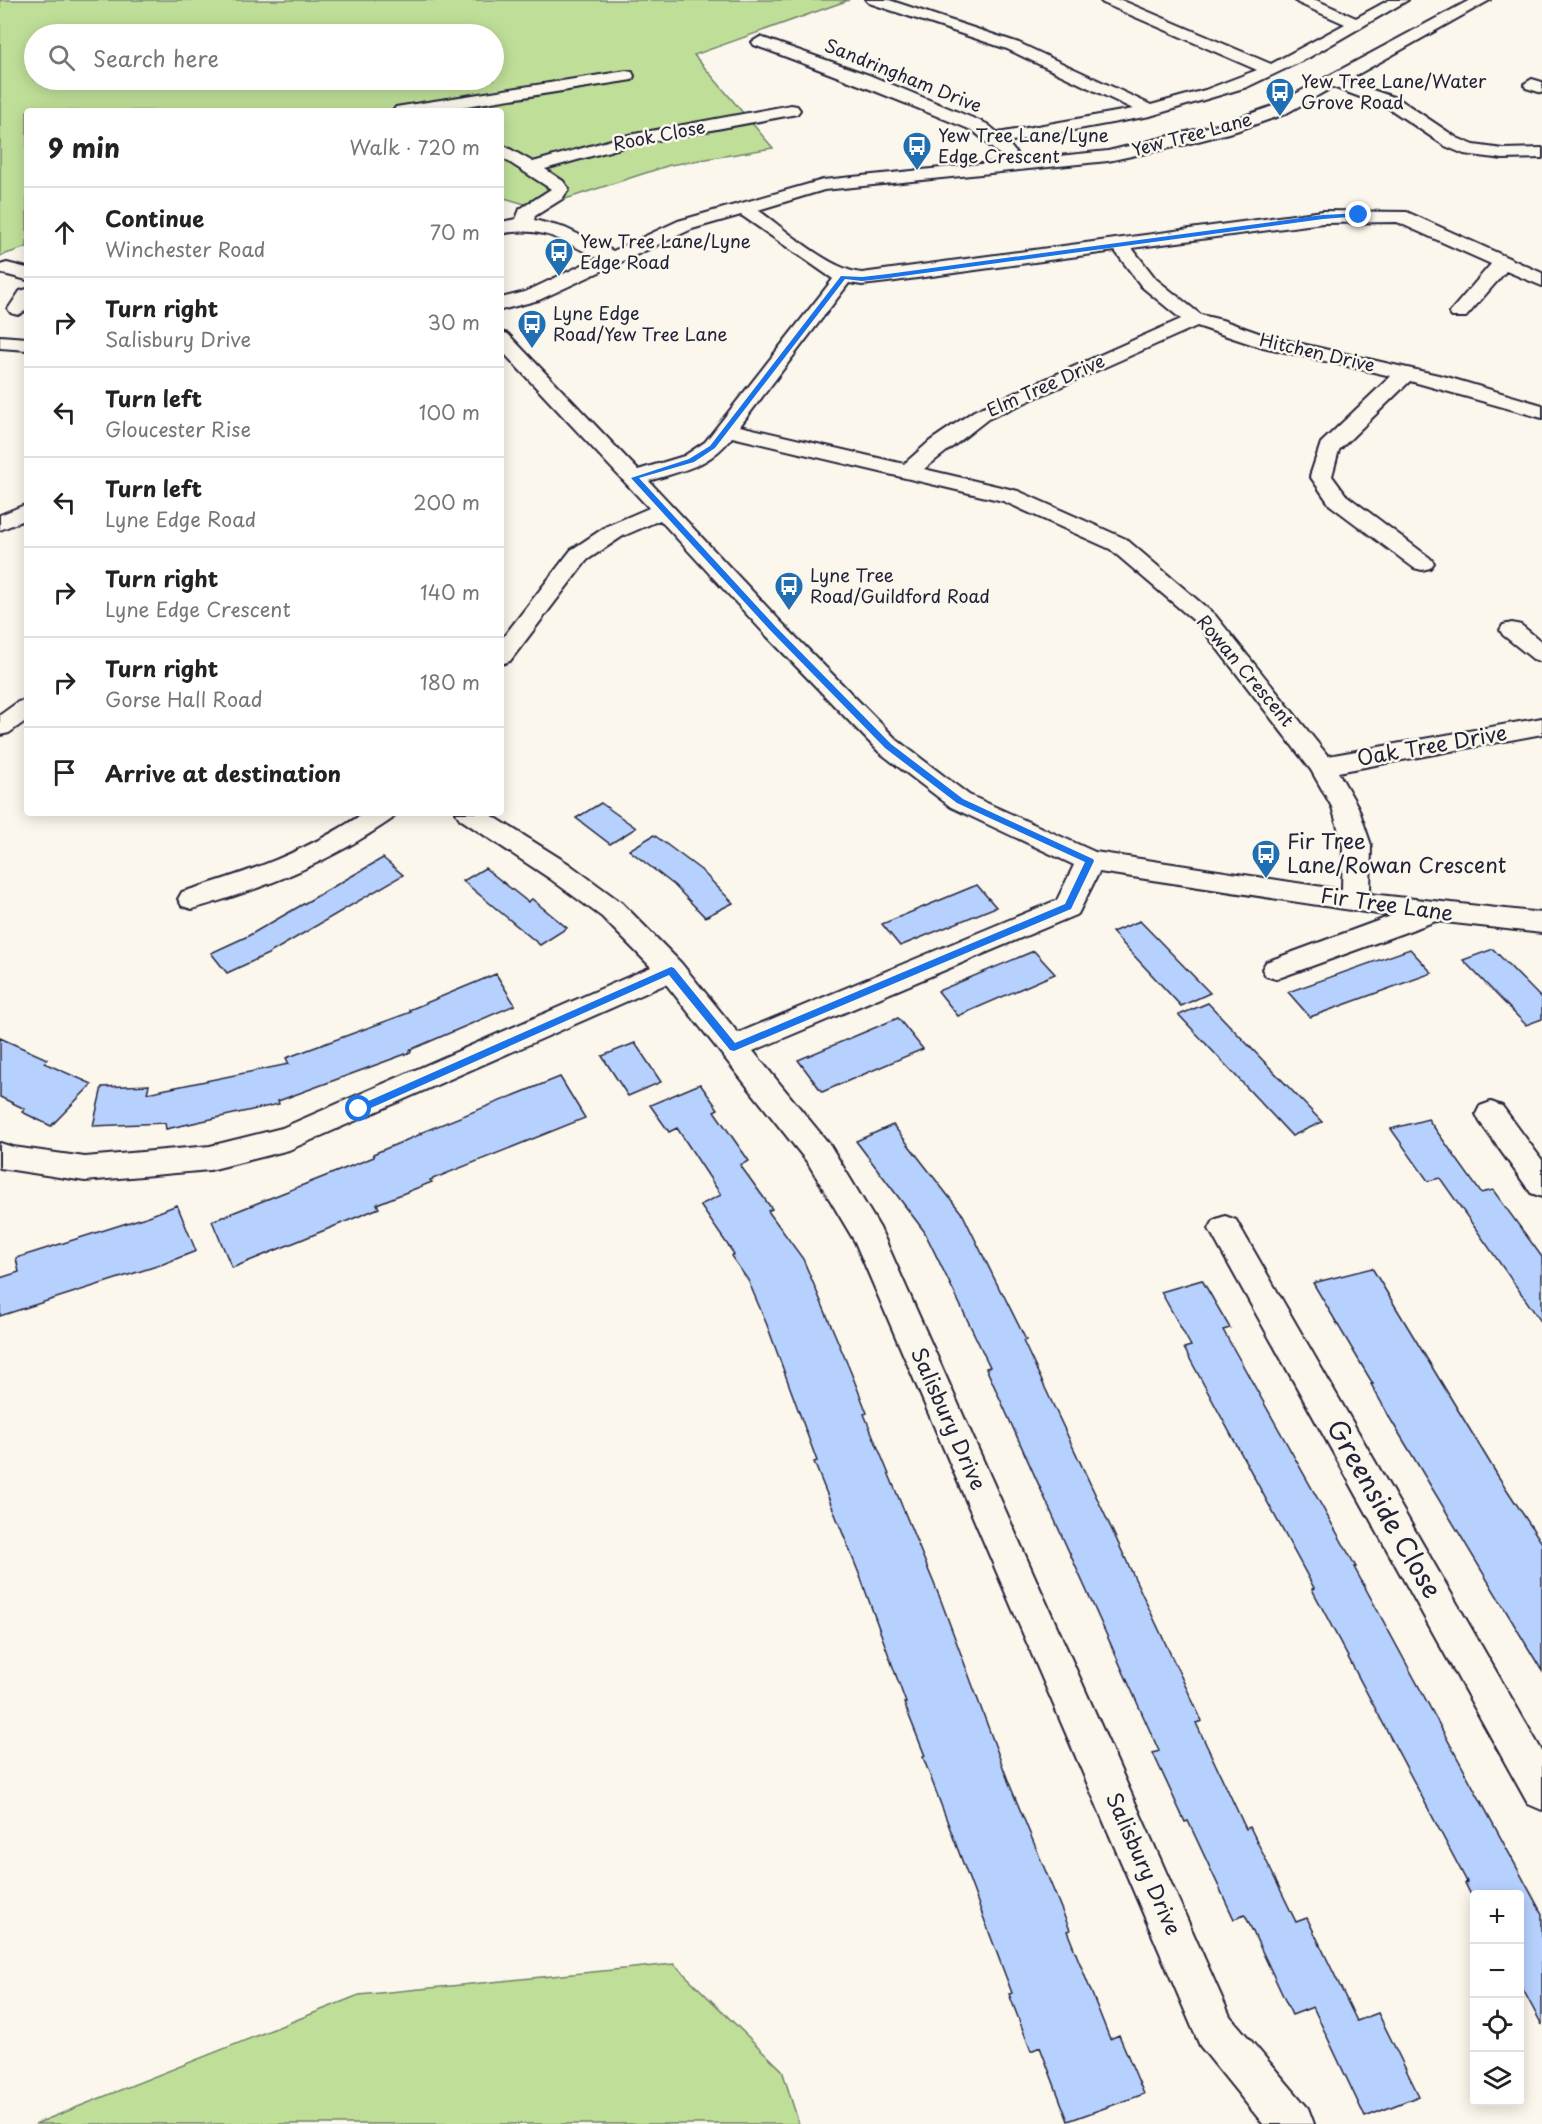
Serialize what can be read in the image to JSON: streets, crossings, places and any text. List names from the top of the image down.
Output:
{
  "streets": {
    "street": [
      "Sandringham Drive",
      "Yew Tree Lane",
      "Rook Close",
      "Hitchen Drive",
      "Elm Tree Drive",
      "Rowan Crescent",
      "Oak Tree Drive",
      "Fir Tree Lane",
      "Salisbury Drive",
      "Greenside Close"
    ]
  },
  "crossings": [
    ["Sandringham Drive", "Yew Tree Lane"],
    ["Hitchen Drive", "Elm Tree Drive"],
    ["Elm Tree Drive", "Rowan Crescent"],
    ["Rowan Crescent", "Oak Tree Drive"],
    ["Rowan Crescent", "Fir Tree Lane"]
  ],
  "places": {
    "bus stop": [
      "Yew Tree Lane/Water Grove Road",
      "Yew Tree Lane/Lyne Edge Crescent",
      "Yew Tree Lane/Lyne Edge Road",
      "Lyne Edge Road/Yew Tree Lane",
      "Lyne Tree Road/Guildford Road",
      "Fir Tree Lane/Rowan Crescent"
    ]
  },
  "page": {
    "search": "Search here",
    "heading": ["9 min", "Walk · 720 m"],
    "list": [
      ["Continue", "Winchester Road", "70 m"],
      ["Turn right", "Salisbury Drive", "30 m"],
      ["Turn left", "Gloucester Rise", "100 m"],
      ["Turn left", "Lyne Edge Road", "200 m"],
      ["Turn right", "Lyne Edge Crescent", "140 m"],
      ["Turn right", "Gorse Hall Road", "180 m"],
      "Arrive at destination"
    ],
    "map_buttons": ["+", "−"]
  }
}
